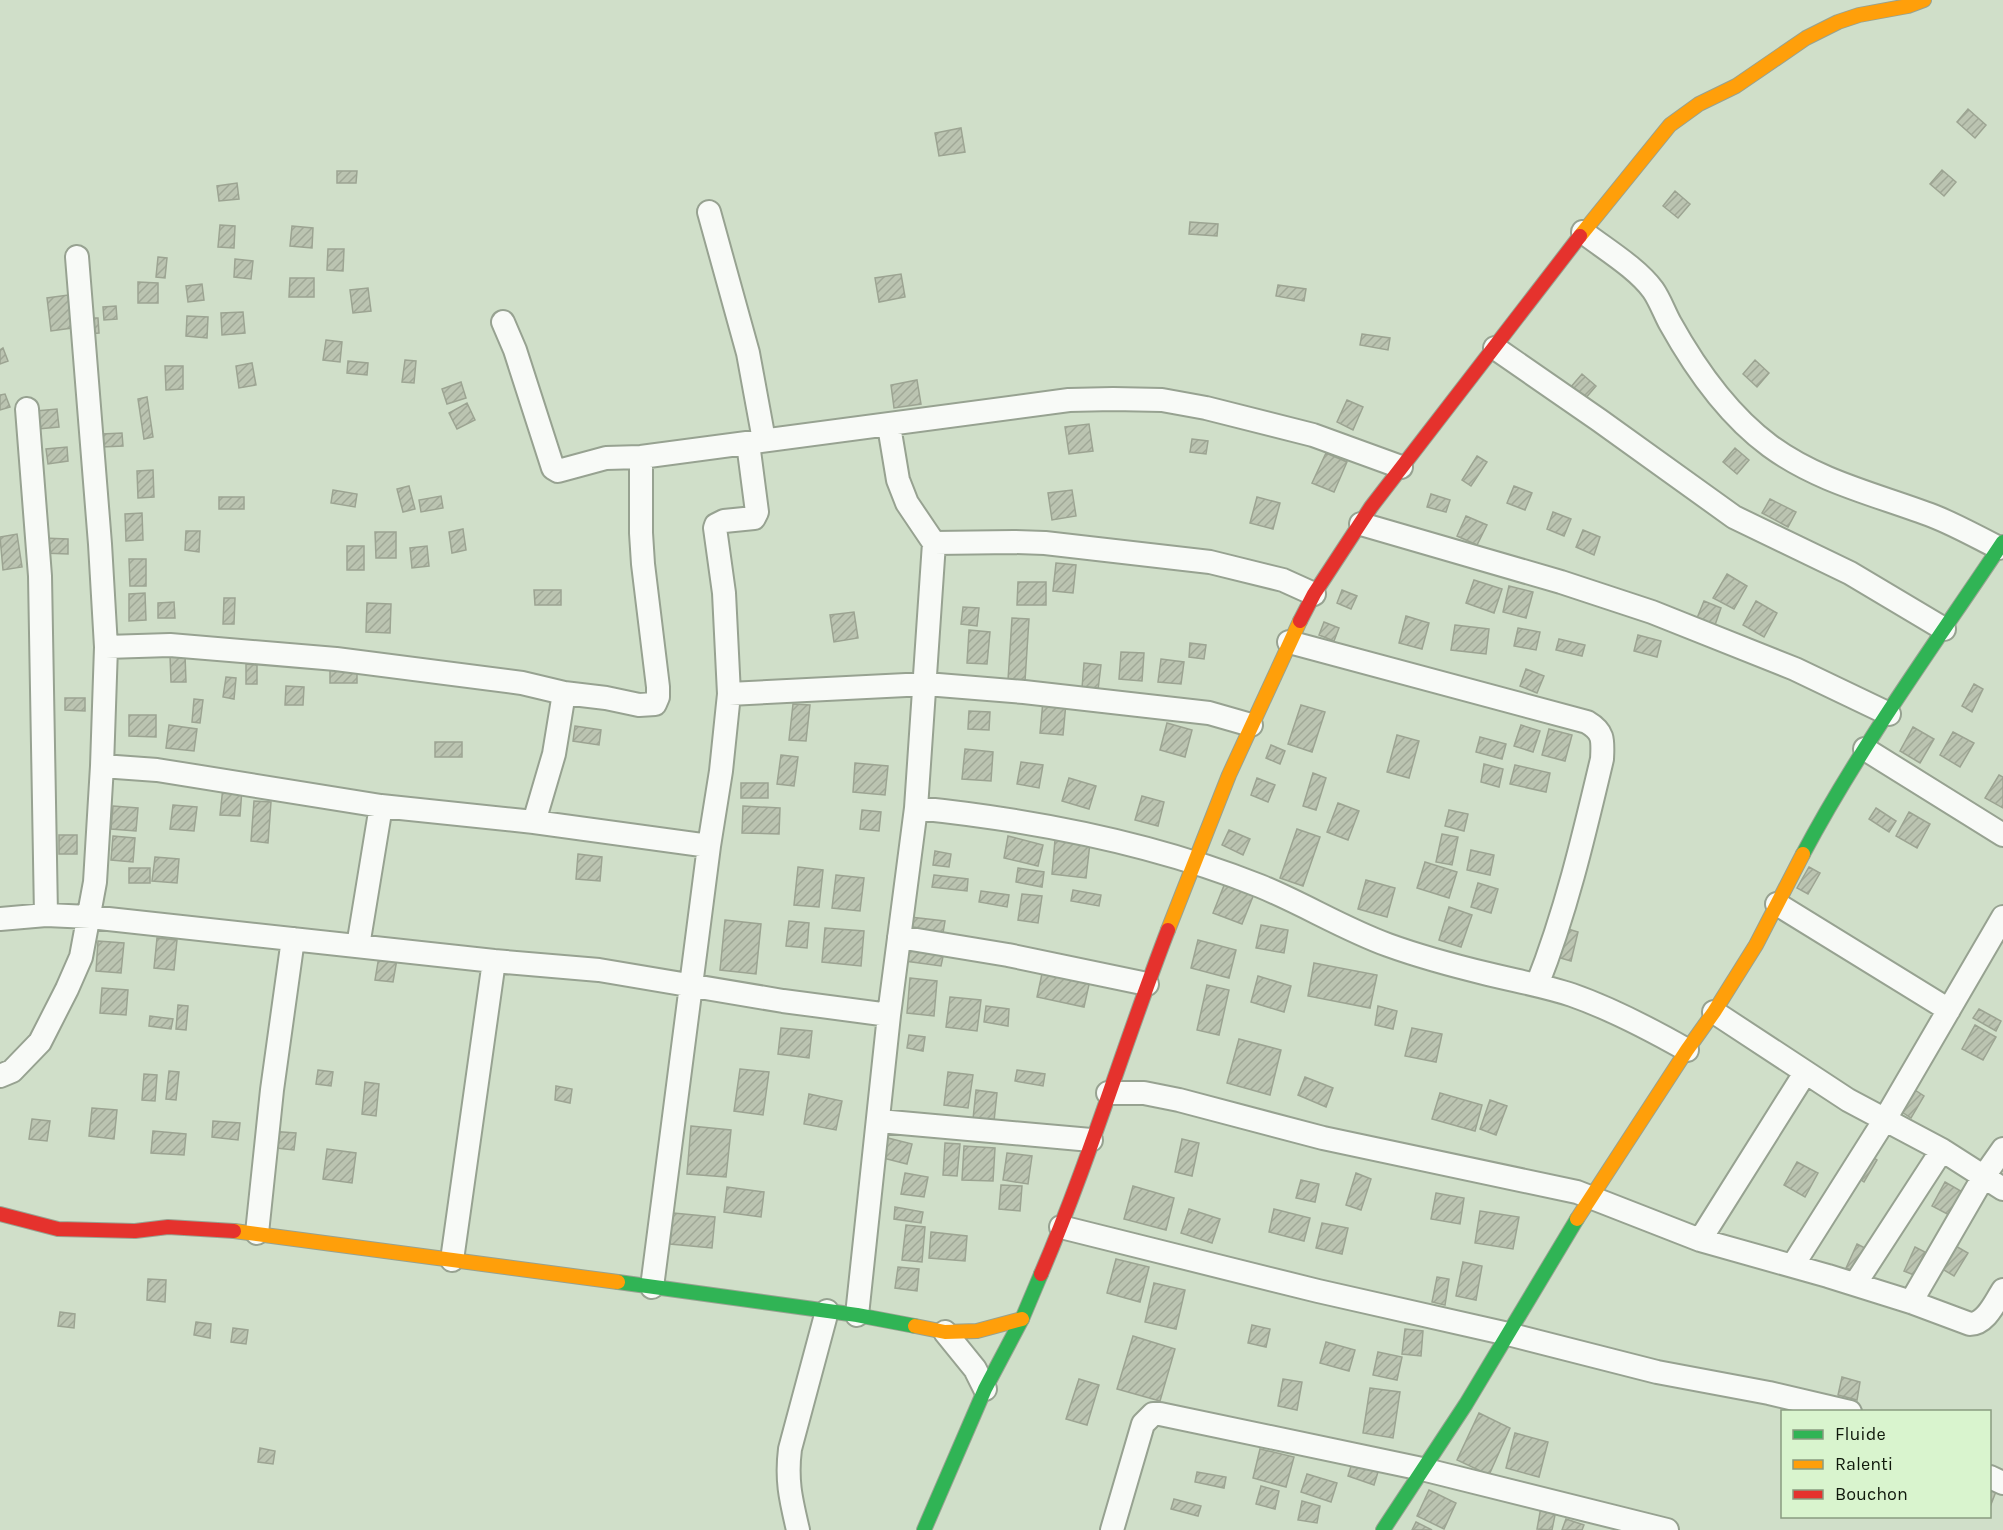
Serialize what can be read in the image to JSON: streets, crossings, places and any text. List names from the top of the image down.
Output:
{
  "legend": ["Fluide", "Ralenti", "Bouchon"]
}
